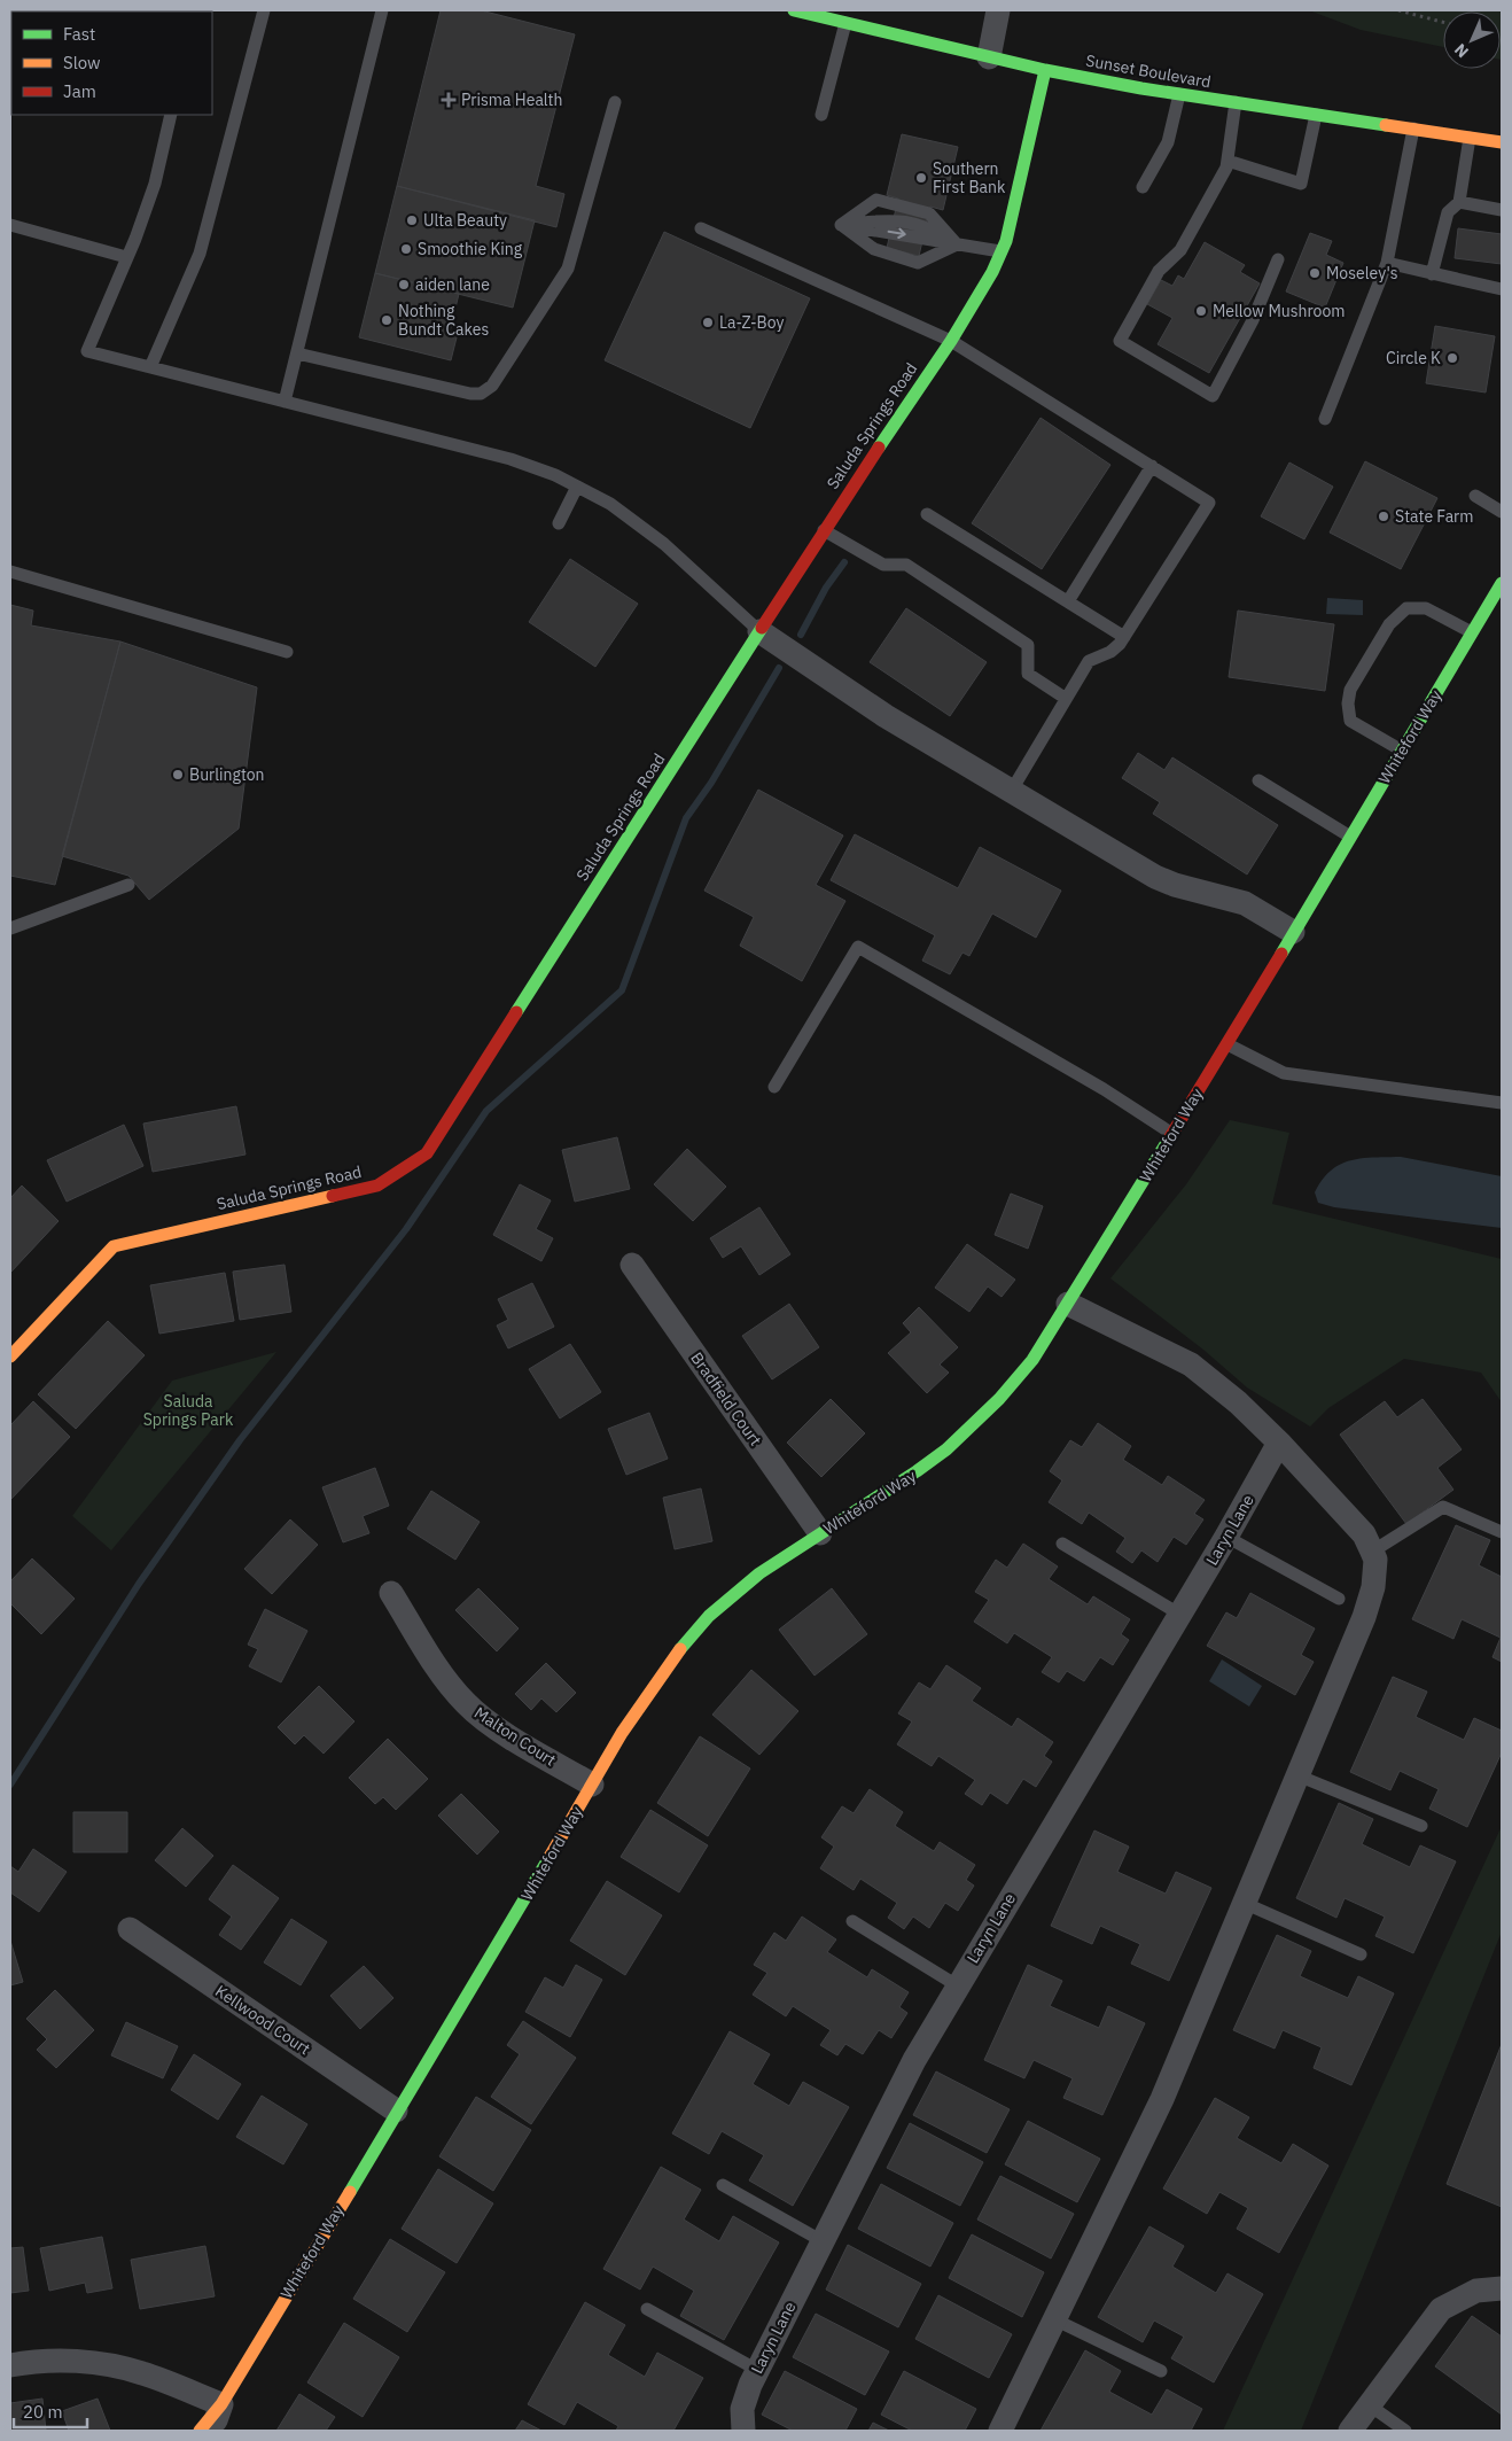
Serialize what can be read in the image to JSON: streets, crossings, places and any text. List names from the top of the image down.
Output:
{
  "streets": {
    "street": [
      "Sunset Boulevard",
      "Saluda Springs Road",
      "Whiteford Way",
      "Bradfield Court",
      "Laryn Lane",
      "Malton Court",
      "Kellwood Court"
    ]
  },
  "crossings": [
    ["Sunset Boulevard", "Saluda Springs Road"],
    ["Whiteford Way", "Bradfield Court"],
    ["Whiteford Way", "Malton Court"],
    ["Whiteford Way", "Kellwood Court"]
  ],
  "parks": ["Saluda Springs Park"],
  "places": {
    "health": ["Prisma Health"],
    "other": [
      "Southern First Bank",
      "Ulta Beauty",
      "Smoothie King",
      "Moseley's",
      "aiden lane",
      "Mellow Mushroom",
      "Nothing Bundt Cakes",
      "La-Z-Boy",
      "Circle K",
      "State Farm",
      "Burlington"
    ]
  },
  "legend": ["Fast", "Slow", "Jam"],
  "scale_bar": "20 m",
  "north": "bottom left"
}
